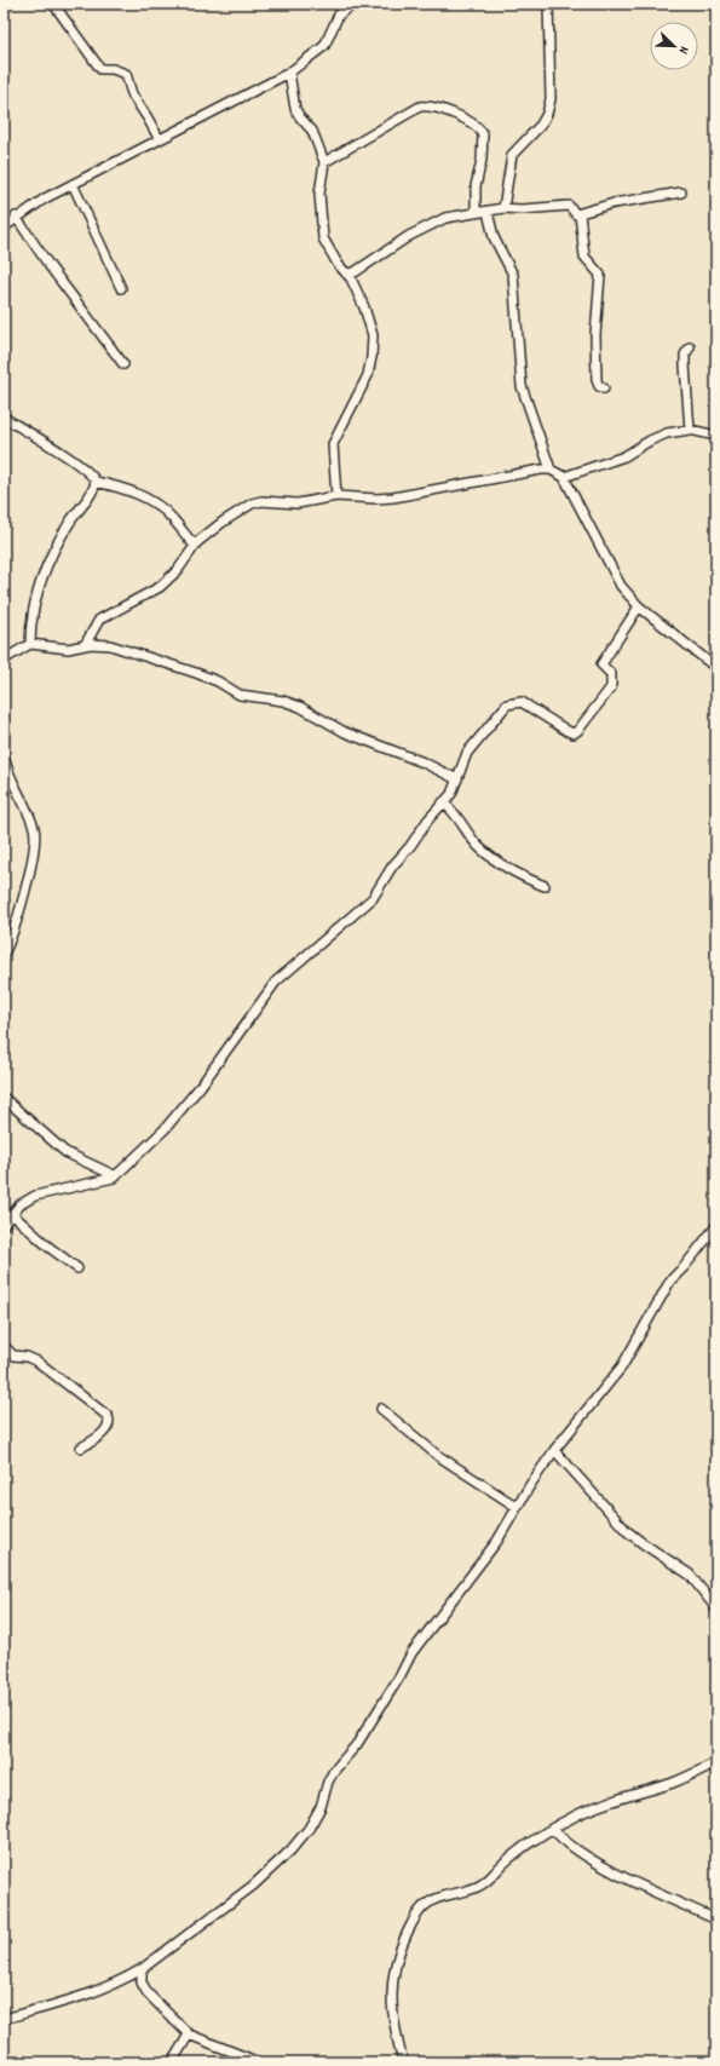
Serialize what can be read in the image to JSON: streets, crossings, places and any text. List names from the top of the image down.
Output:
{
  "north": "bottom right"
}
